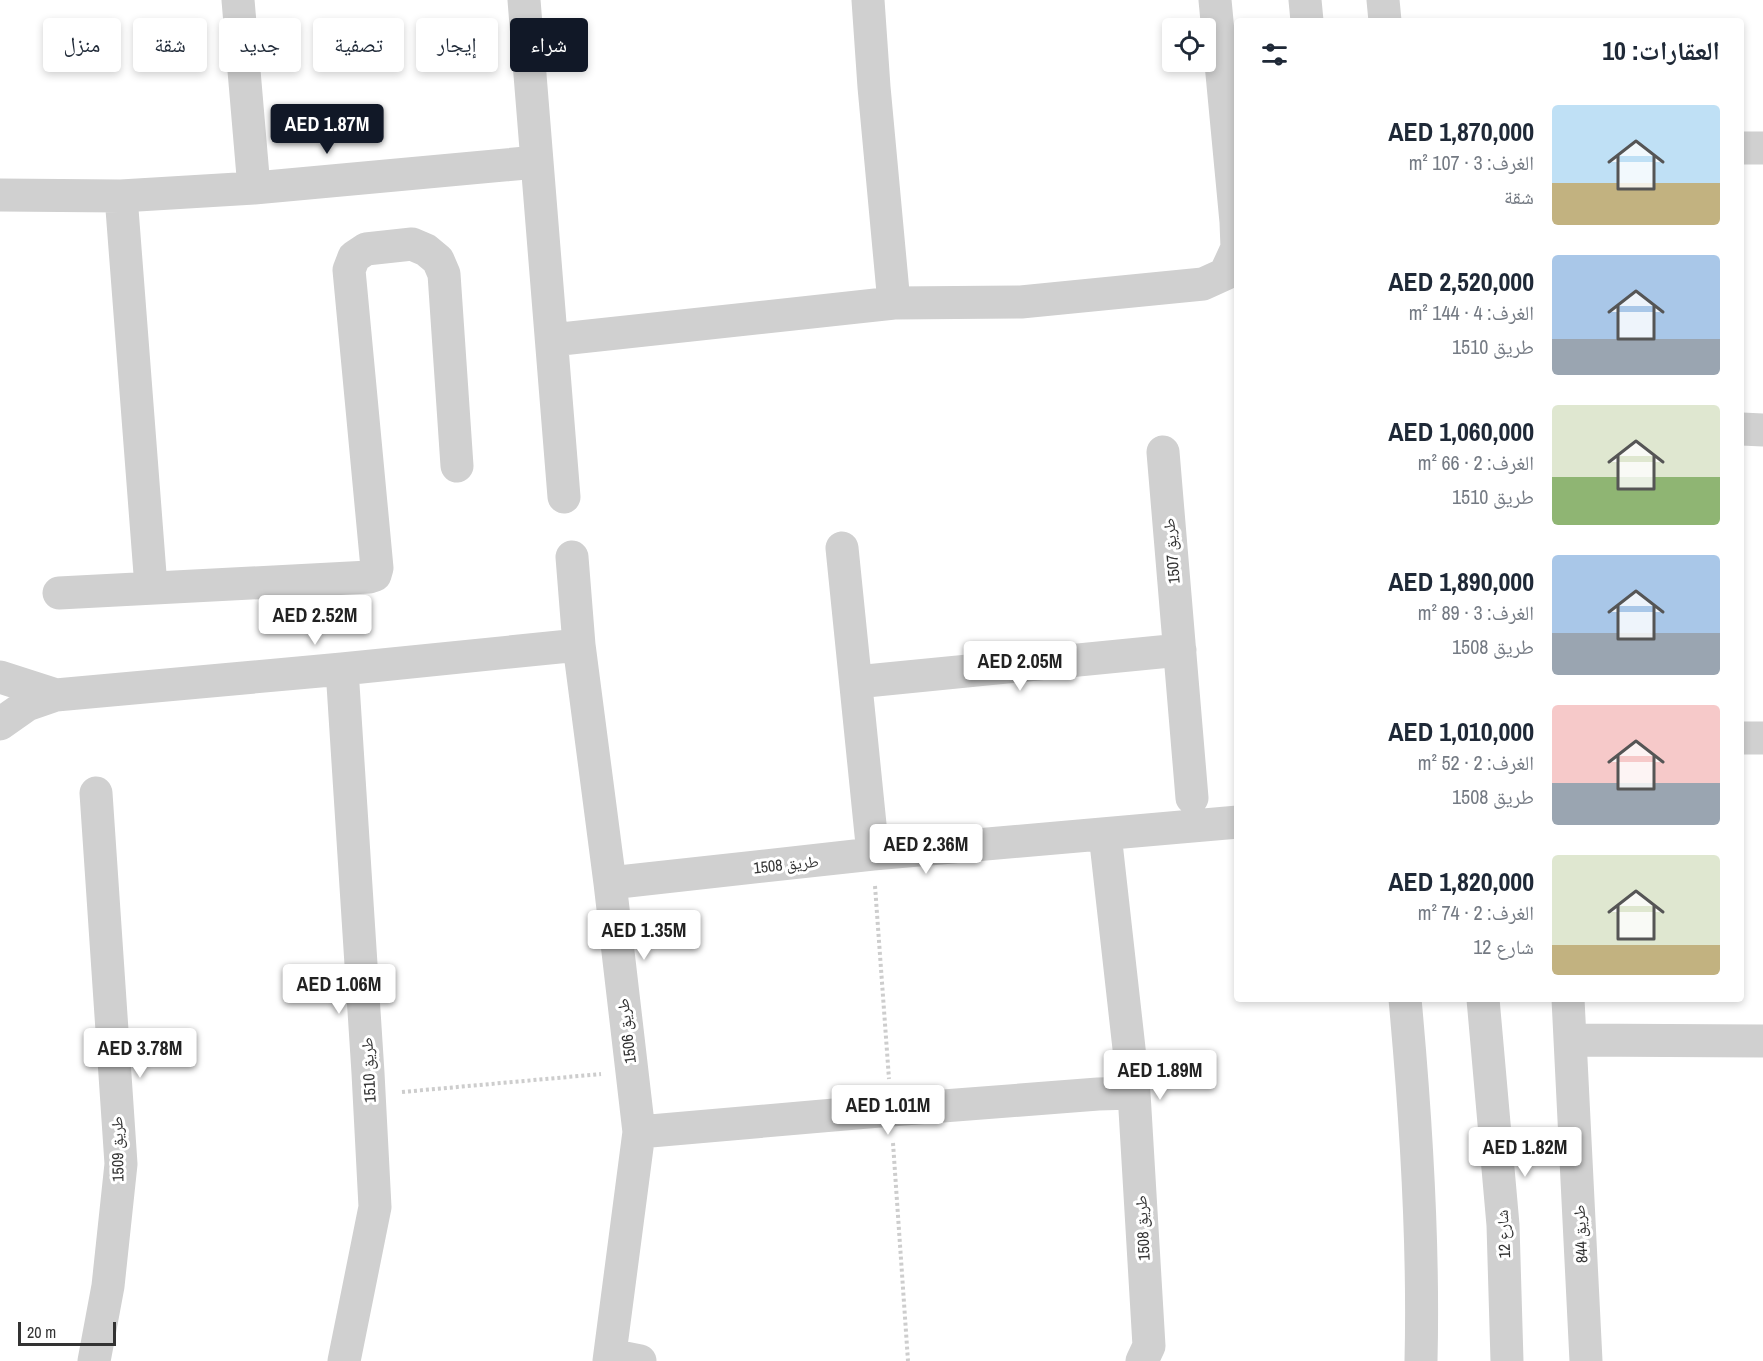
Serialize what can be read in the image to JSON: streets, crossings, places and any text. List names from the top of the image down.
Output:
{
  "streets": {
    "street": [
      "طريق 1507",
      "طريق 1508",
      "طريق 1506",
      "طريق 1510",
      "طريق 1509",
      "شارع 12",
      "طريق 844"
    ]
  },
  "crossings": [
    ["طريق 1508", "طريق 1506"]
  ],
  "scale_bar": "20 m",
  "page": {
    "chip": [
      "شراء",
      "إيجار",
      "تصفية",
      "جديد",
      "شقة",
      "منزل"
    ],
    "heading": "العقارات: 10",
    "list": [
      {
        "name": "AED 1,870,000",
        "note": "الغرف: 3 · 107 m² · شقة"
      },
      {
        "name": "AED 2,520,000",
        "note": "الغرف: 4 · 144 m² · طريق 1510"
      },
      {
        "name": "AED 1,060,000",
        "note": "الغرف: 2 · 66 m² · طريق 1510"
      },
      {
        "name": "AED 1,890,000",
        "note": "الغرف: 3 · 89 m² · طريق 1508"
      },
      {
        "name": "AED 1,010,000",
        "note": "الغرف: 2 · 52 m² · طريق 1508"
      },
      {
        "name": "AED 1,820,000",
        "note": "الغرف: 2 · 74 m² · شارع 12"
      }
    ],
    "price": [
      "AED 1.87M",
      "AED 2.52M",
      "AED 2.05M",
      "AED 2.36M",
      "AED 1.35M",
      "AED 1.06M",
      "AED 3.78M",
      "AED 1.89M",
      "AED 1.01M",
      "AED 1.82M"
    ],
    "scale": "20 m"
  }
}
